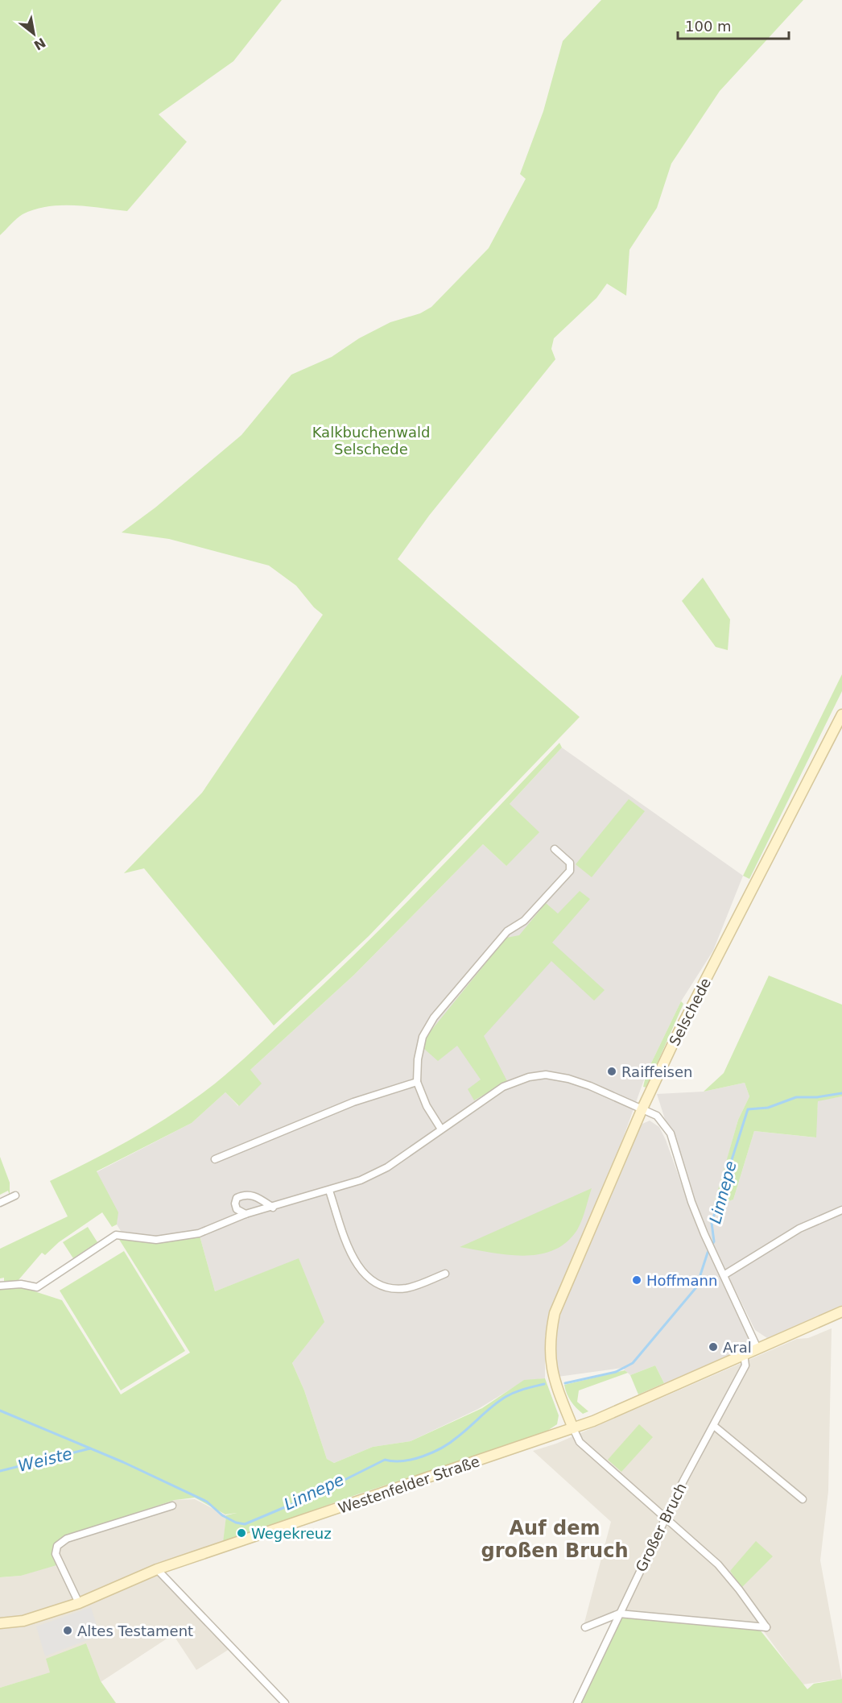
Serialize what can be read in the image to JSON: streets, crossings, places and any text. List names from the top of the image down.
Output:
{
  "streets": {
    "main road": ["Selschede", "Westenfelder Straße"],
    "street": ["Großer Bruch"]
  },
  "crossings": [
    ["Selschede", "Westenfelder Straße"],
    ["Westenfelder Straße", "Großer Bruch"]
  ],
  "districts": ["Auf dem großen Bruch"],
  "water": ["Linnepe", "Weiste"],
  "parks": ["Kalkbuchenwald Selschede"],
  "places": [
    "Raiffeisen",
    "Hoffmann",
    "Aral",
    "Wegekreuz",
    "Altes Testament"
  ],
  "scale_bar": "100 m",
  "north": "bottom right"
}
